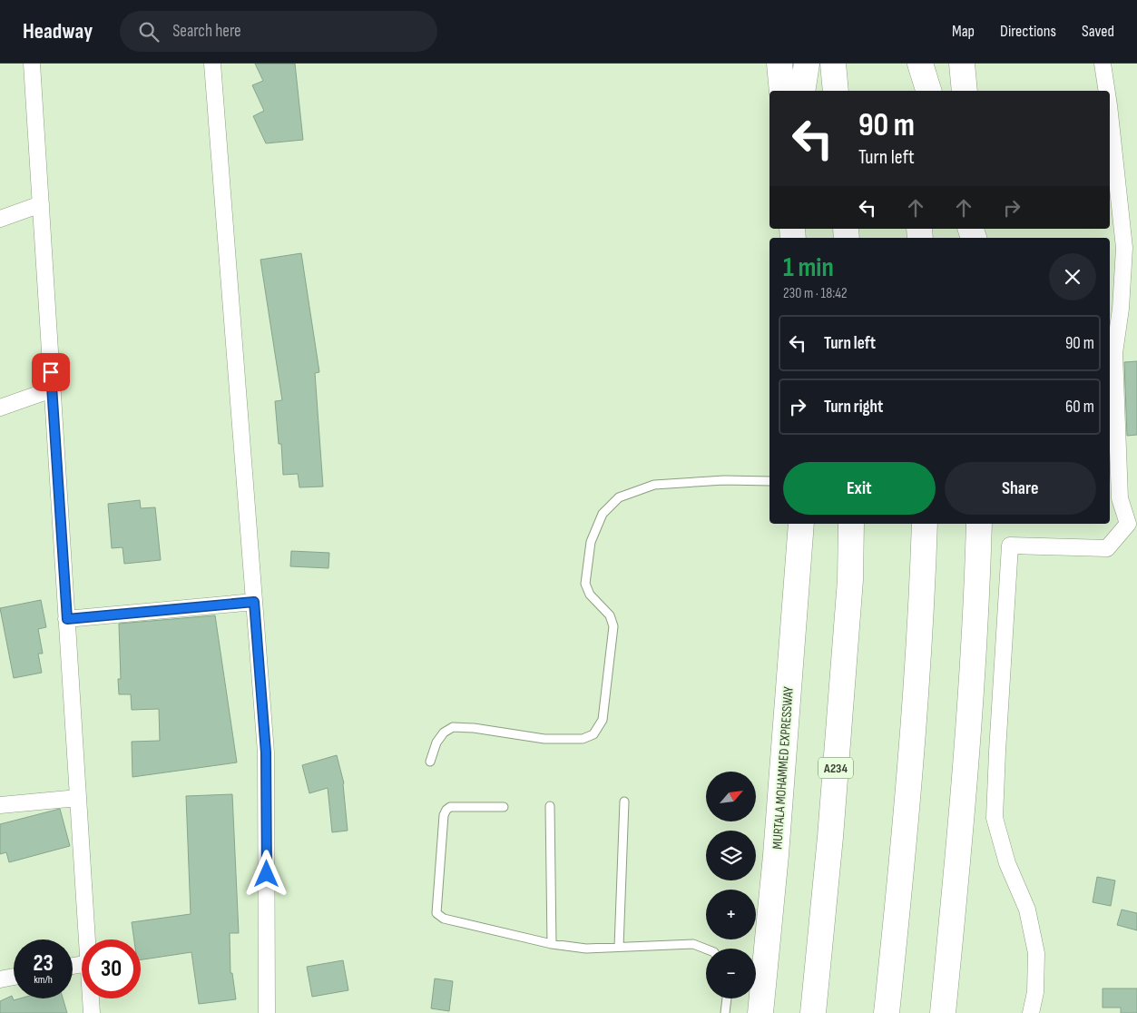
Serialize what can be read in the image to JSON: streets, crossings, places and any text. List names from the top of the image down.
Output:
{
  "streets": {
    "highway": ["MURTALA MOHAMMED EXPRESSWAY", "A234"]
  },
  "north": "top right",
  "page": {
    "header": "Headway",
    "search": "Search here",
    "nav": ["Map", "Directions", "Saved"],
    "turn": ["90 m", "Turn left"],
    "heading": ["1 min", "230 m · 18:42"],
    "list": [
      {
        "name": "Turn left",
        "value": "90 m"
      },
      {
        "name": "Turn right",
        "value": "60 m"
      }
    ],
    "buttons": ["Exit", "Share"],
    "map_buttons": ["+", "−"],
    "speed": "23 km/h",
    "limit": "30"
  }
}
